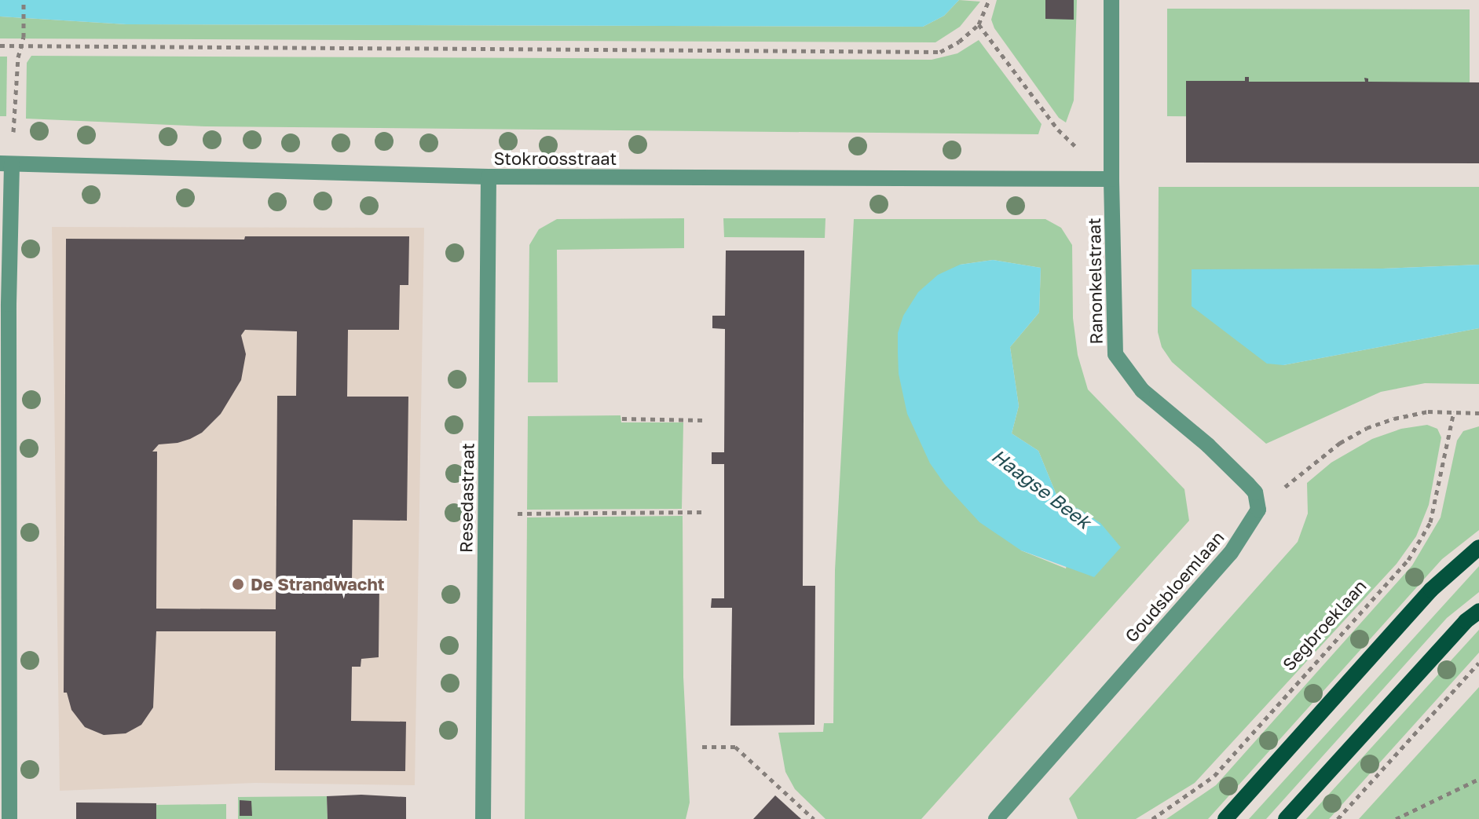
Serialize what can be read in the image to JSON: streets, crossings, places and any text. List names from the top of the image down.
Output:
{
  "streets": {
    "street": [
      "Stokroosstraat",
      "Ranonkelstraat",
      "Resedastraat",
      "Goudsbloemlaan"
    ],
    "path": ["Segbroeklaan"]
  },
  "crossings": [
    ["Stokroosstraat", "Ranonkelstraat"],
    ["Stokroosstraat", "Resedastraat"],
    ["Ranonkelstraat", "Goudsbloemlaan"]
  ],
  "water": ["Haagse Beek"],
  "places": ["De Strandwacht"]
}
